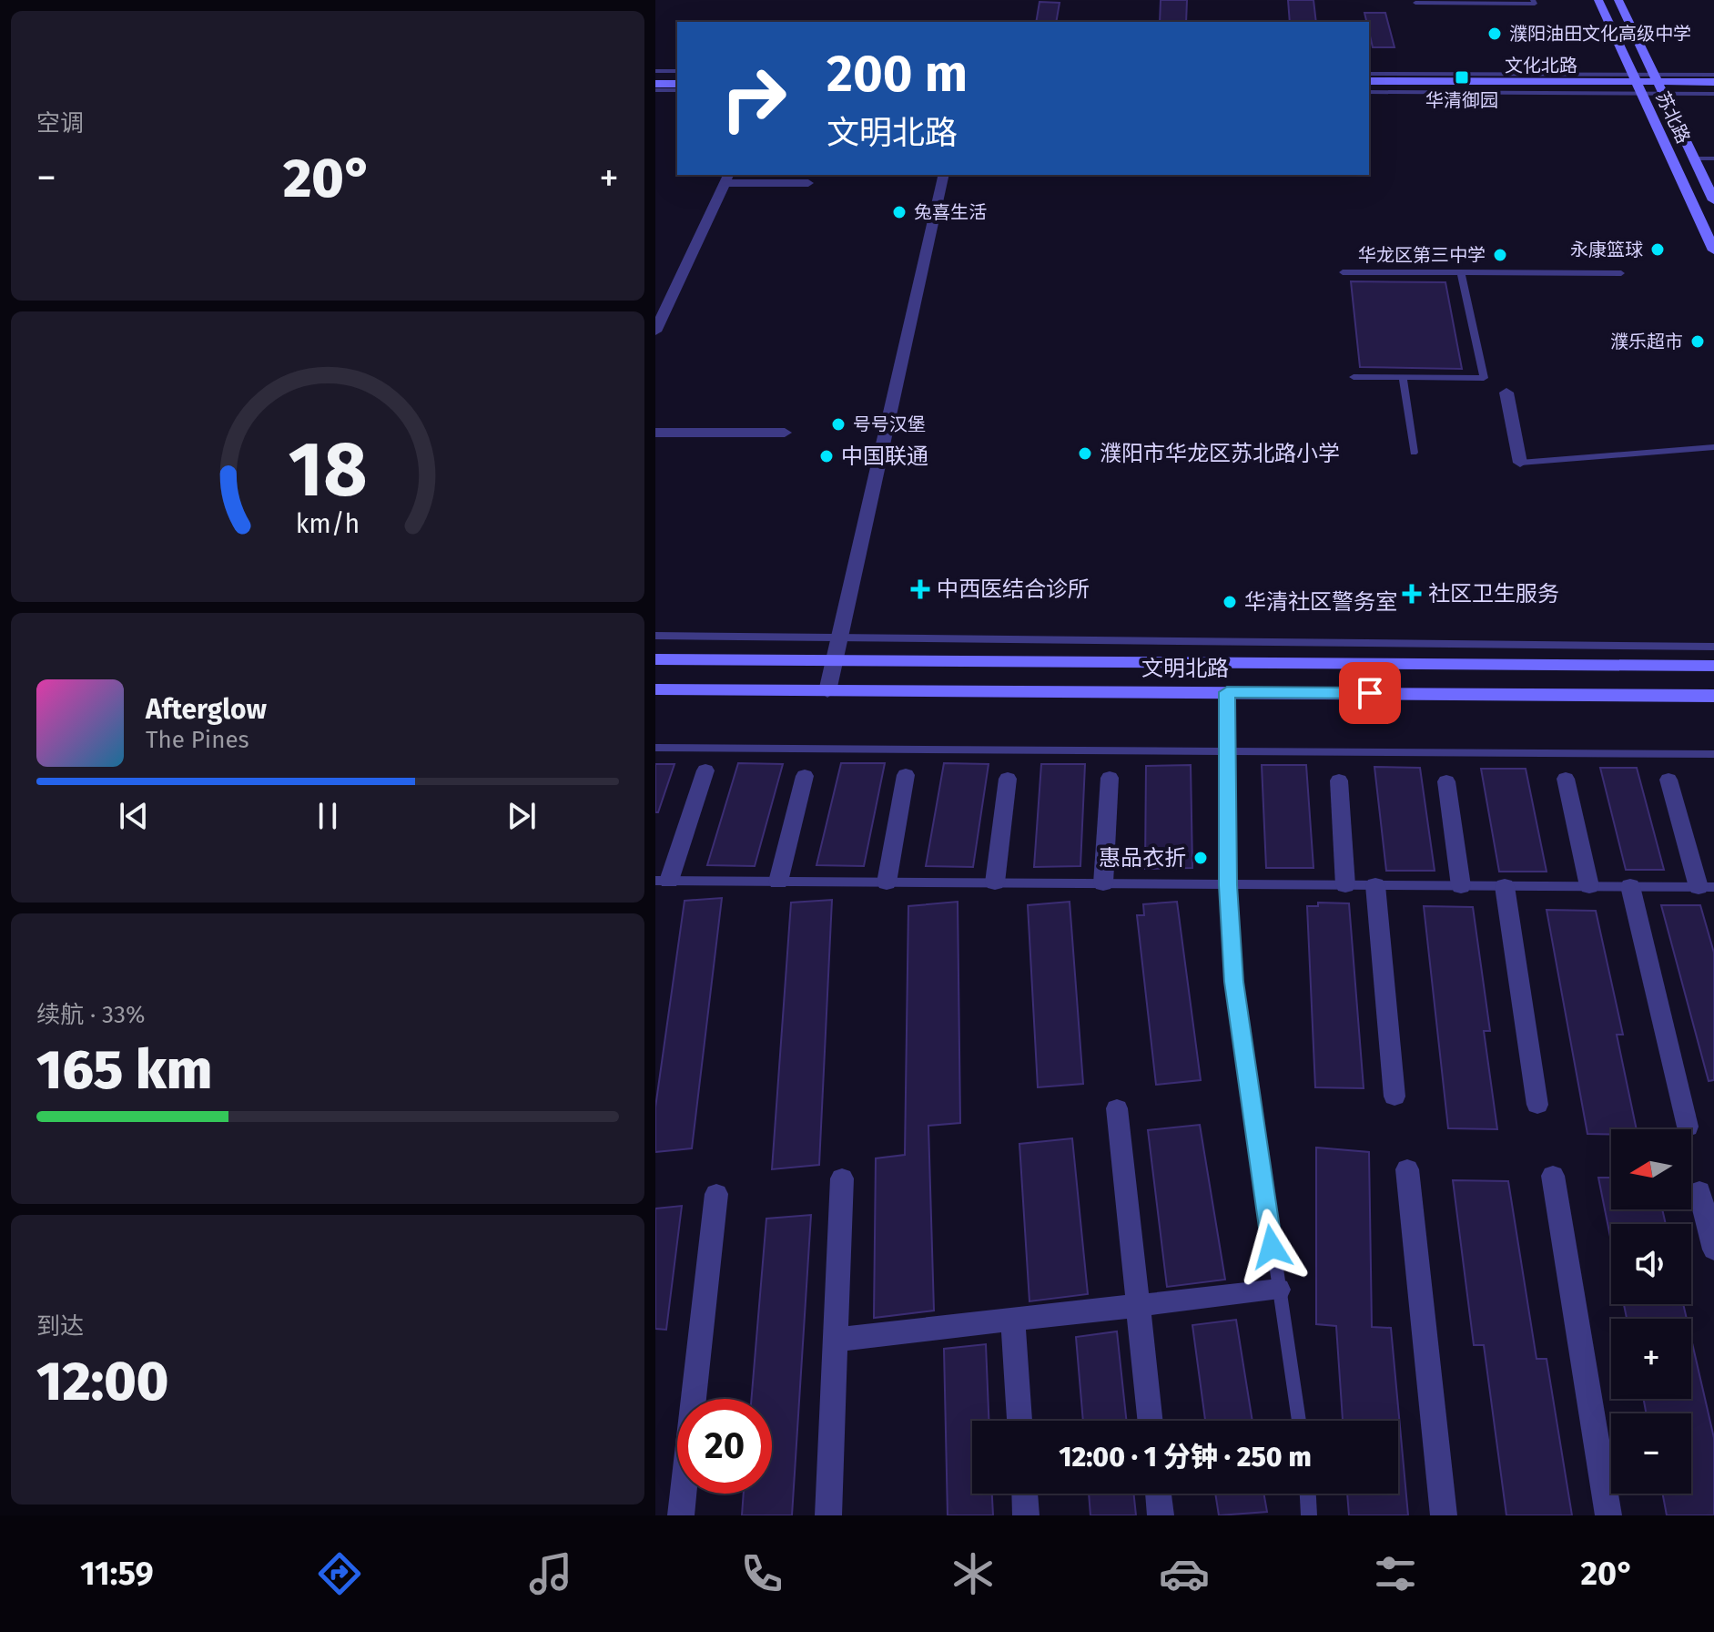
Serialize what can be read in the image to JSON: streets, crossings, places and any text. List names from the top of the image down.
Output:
{
  "streets": {
    "street": ["文化北路", "苏北路", "文明北路"]
  },
  "crossings": [
    ["文化北路", "苏北路"]
  ],
  "places": {
    "other": [
      "濮阳油田文化高级中学",
      "兔喜生活",
      "永康篮球",
      "华龙区第三中学",
      "濮乐超市",
      "号号汉堡",
      "濮阳市华龙区苏北路小学",
      "中国联通",
      "华清社区警务室",
      "惠品衣折"
    ],
    "transit": ["华清御园"],
    "health": ["中西医结合诊所", "社区卫生服务"]
  },
  "north": "left",
  "page": {
    "tile": [
      "空调",
      ["续航 · 33%", "165 km"],
      ["到达", "12:00"]
    ],
    "turn": ["200 m", "文明北路"],
    "heat": ["−", "20°", "+"],
    "song": ["Afterglow", "The Pines"],
    "map_buttons": ["+", "−"],
    "limit": "20",
    "trip": "12:00 · 1 分钟 · 250 m",
    "tabs": ["11:59", "20°"],
    "gauge": ["18", "km/h"]
  }
}
